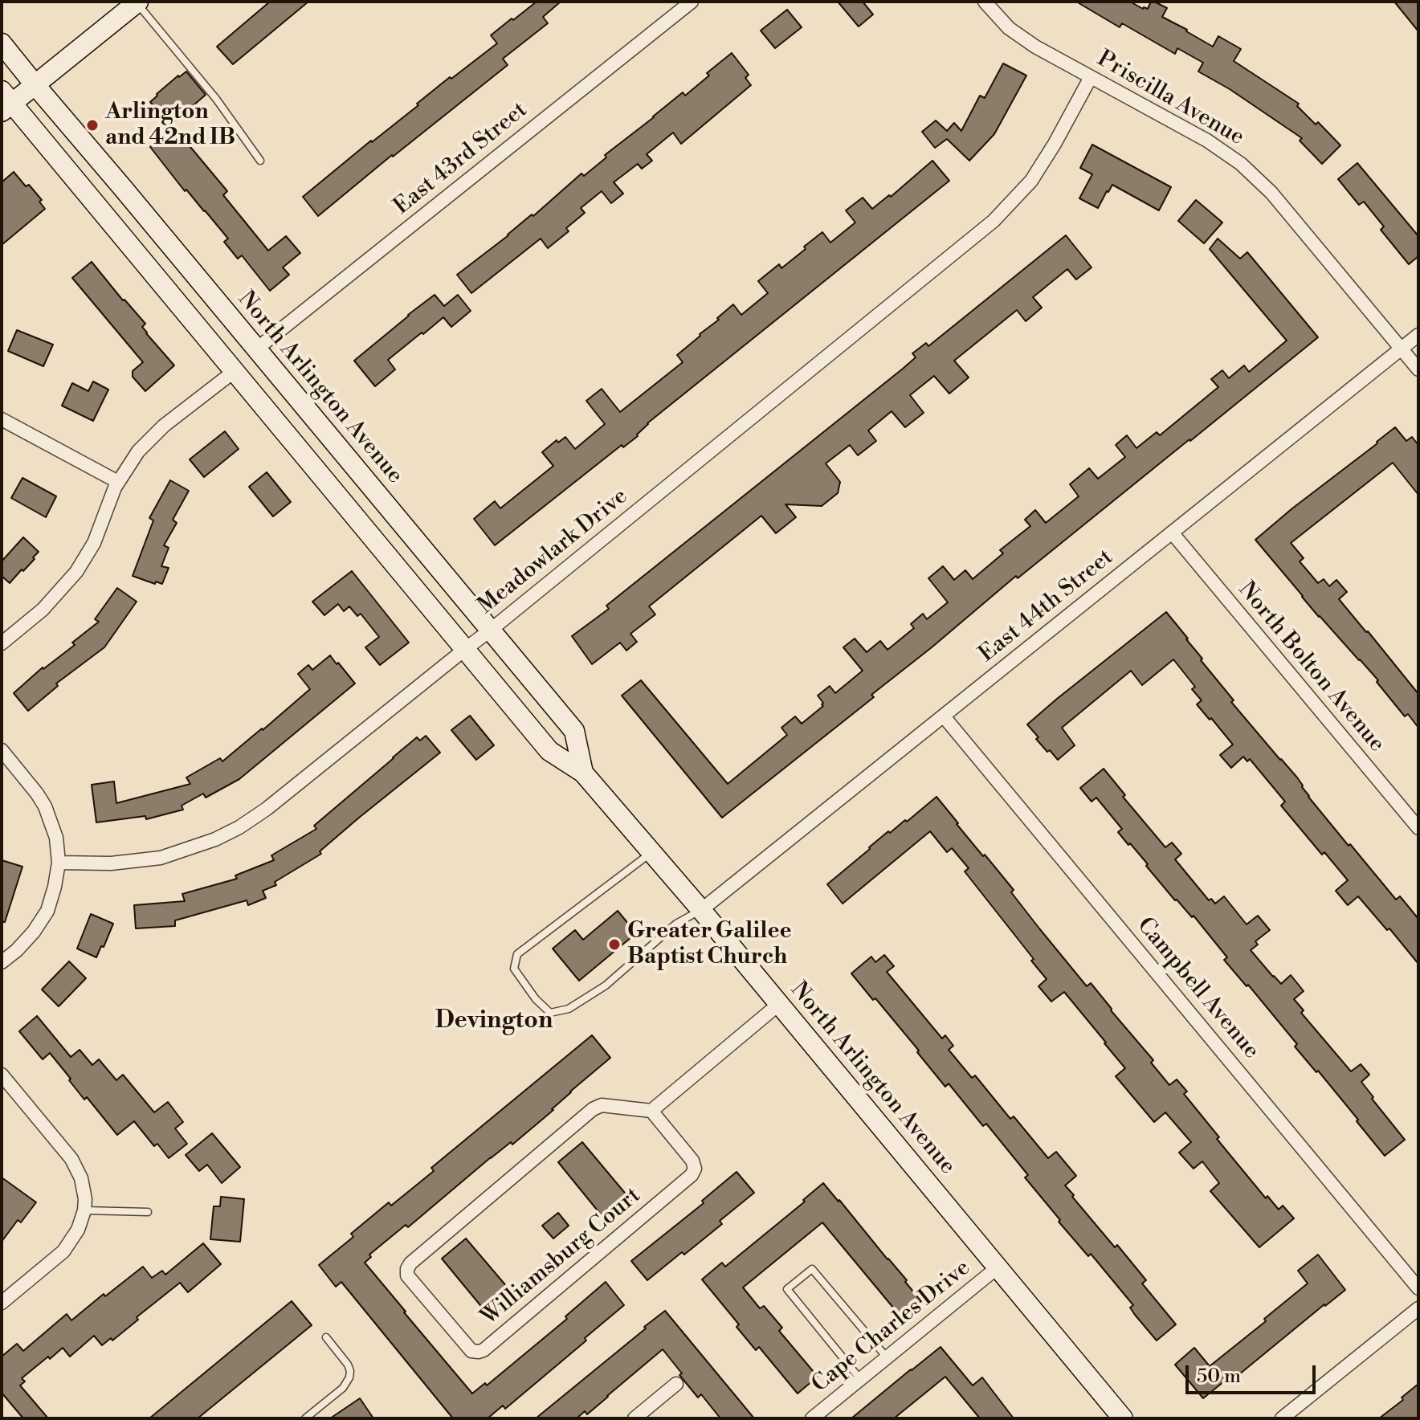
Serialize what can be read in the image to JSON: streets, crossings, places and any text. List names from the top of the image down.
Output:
{
  "streets": {
    "main road": ["North Arlington Avenue"],
    "street": [
      "Priscilla Avenue",
      "East 43rd Street",
      "Meadowlark Drive",
      "East 44th Street",
      "North Bolton Avenue",
      "Campbell Avenue",
      "Williamsburg Court",
      "Cape Charles Drive"
    ]
  },
  "crossings": [
    ["Priscilla Avenue", "Meadowlark Drive"],
    ["Priscilla Avenue", "East 44th Street"],
    ["East 43rd Street", "North Arlington Avenue"],
    ["North Arlington Avenue", "Meadowlark Drive"],
    ["North Arlington Avenue", "East 44th Street"],
    ["North Arlington Avenue", "Cape Charles Drive"],
    ["East 44th Street", "North Bolton Avenue"],
    ["East 44th Street", "Campbell Avenue"]
  ],
  "districts": ["Devington"],
  "places": ["Arlington and 42nd IB", "Greater Galilee Baptist Church"],
  "scale_bar": "50 m"
}
